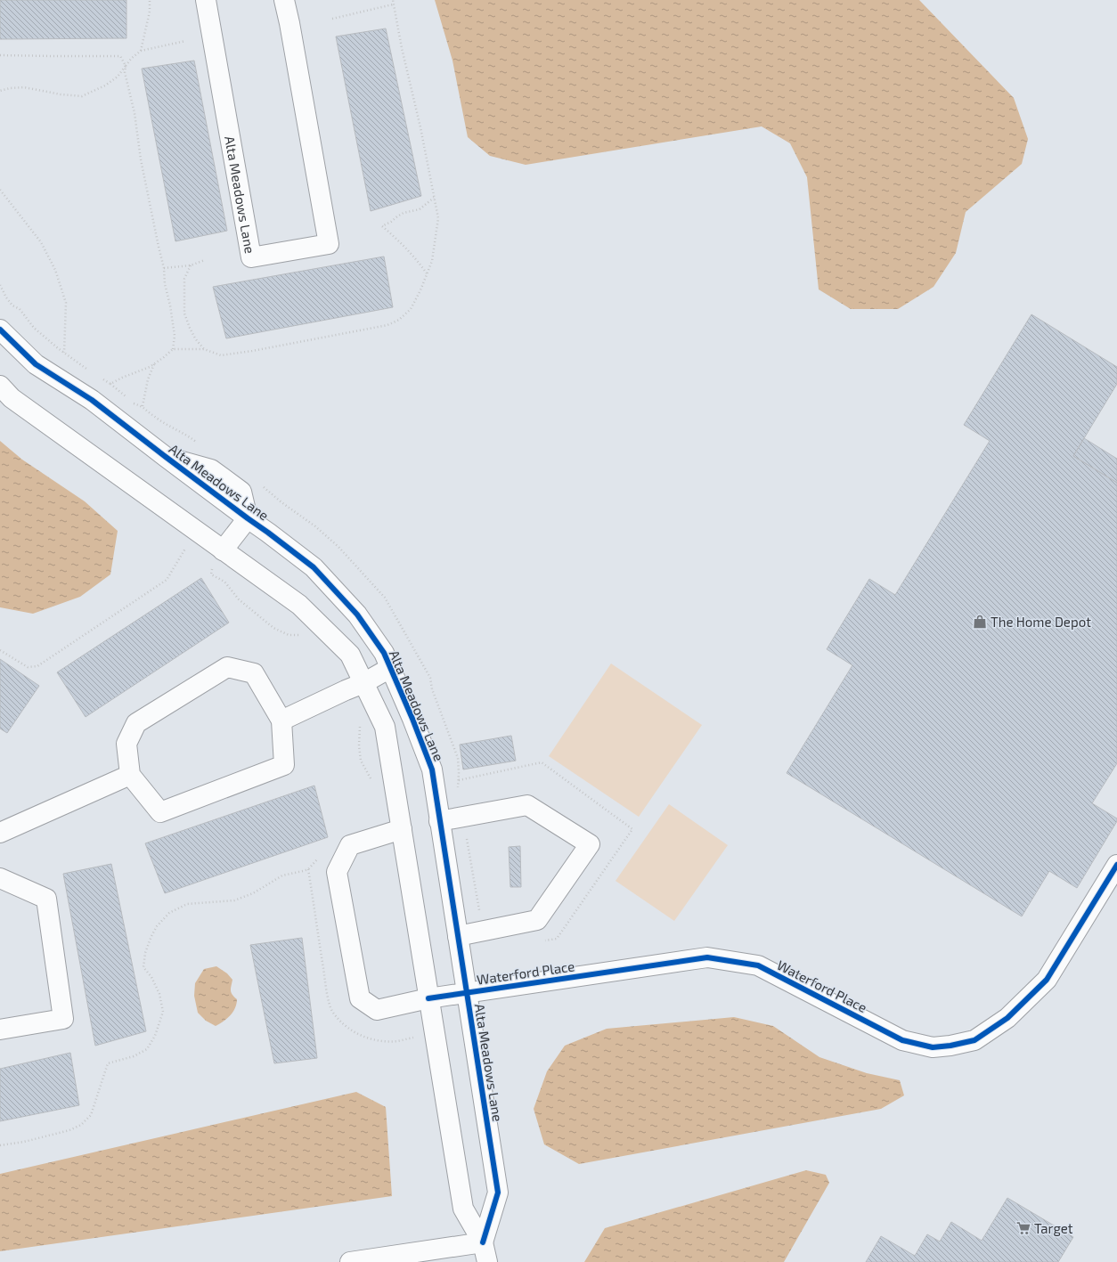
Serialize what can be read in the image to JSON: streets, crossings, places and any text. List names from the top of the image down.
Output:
{
  "streets": {
    "street": ["Alta Meadows Lane", "Waterford Place"]
  },
  "crossings": [
    ["Alta Meadows Lane", "Waterford Place"]
  ],
  "places": {
    "shop": ["The Home Depot"],
    "supermarket": ["Target"]
  }
}
